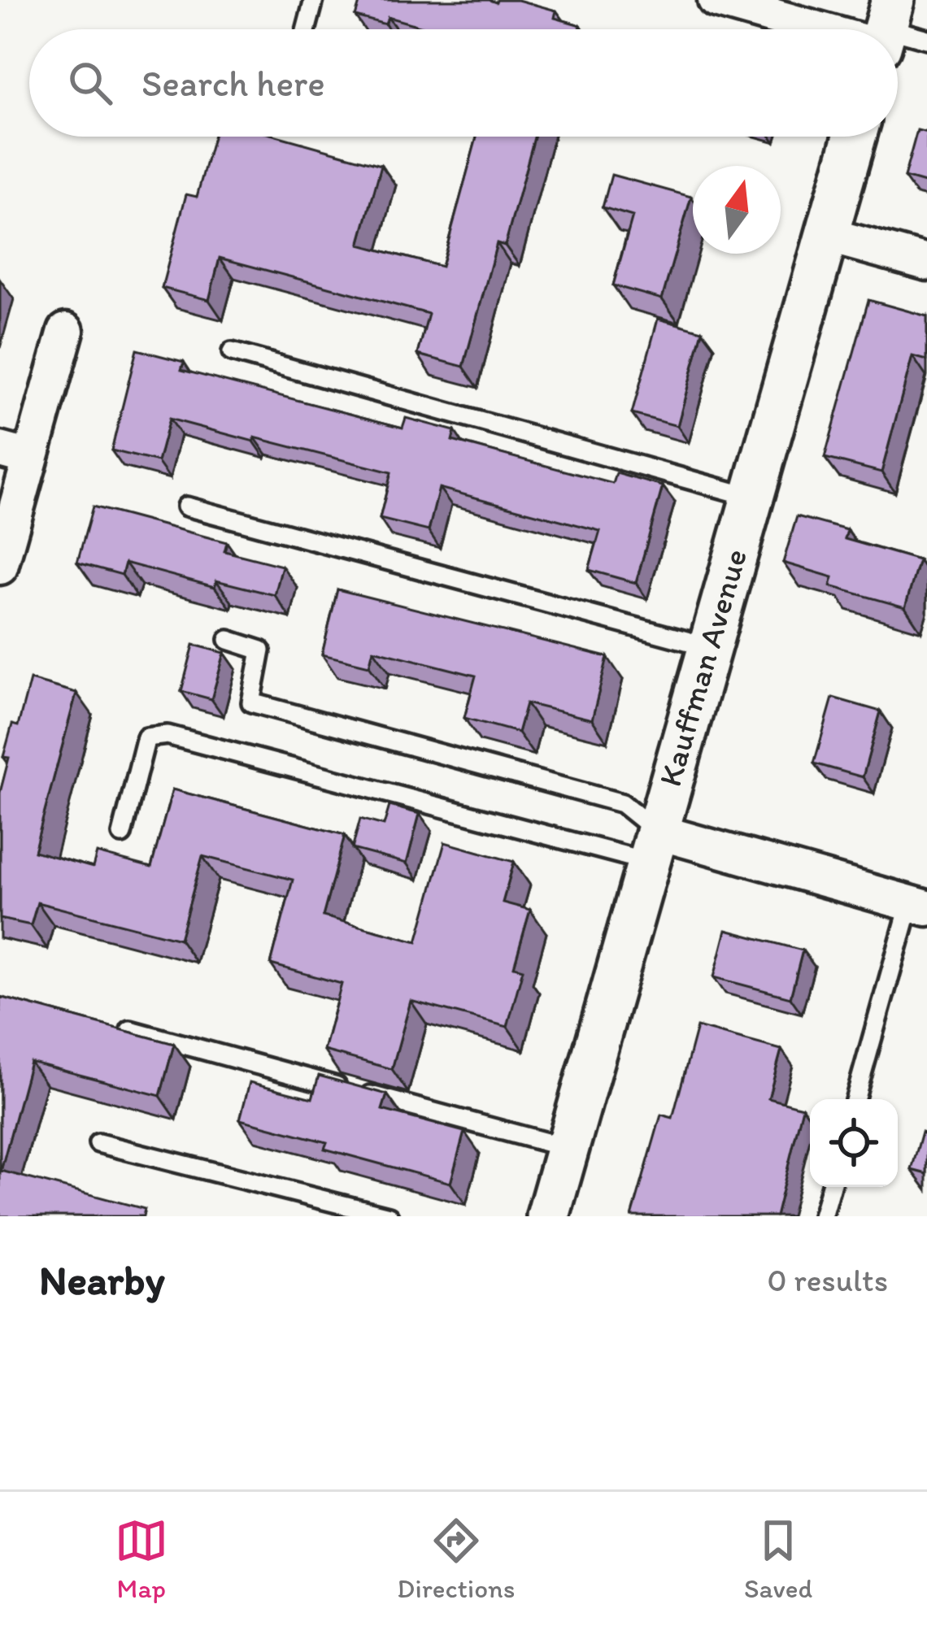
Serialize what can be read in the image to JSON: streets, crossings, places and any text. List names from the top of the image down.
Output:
{
  "streets": {
    "street": ["Kauffman Avenue"]
  },
  "north": "top",
  "page": {
    "search": "Search here",
    "heading": ["Nearby", "0 results"],
    "nav": ["Map", "Directions", "Saved"]
  }
}
